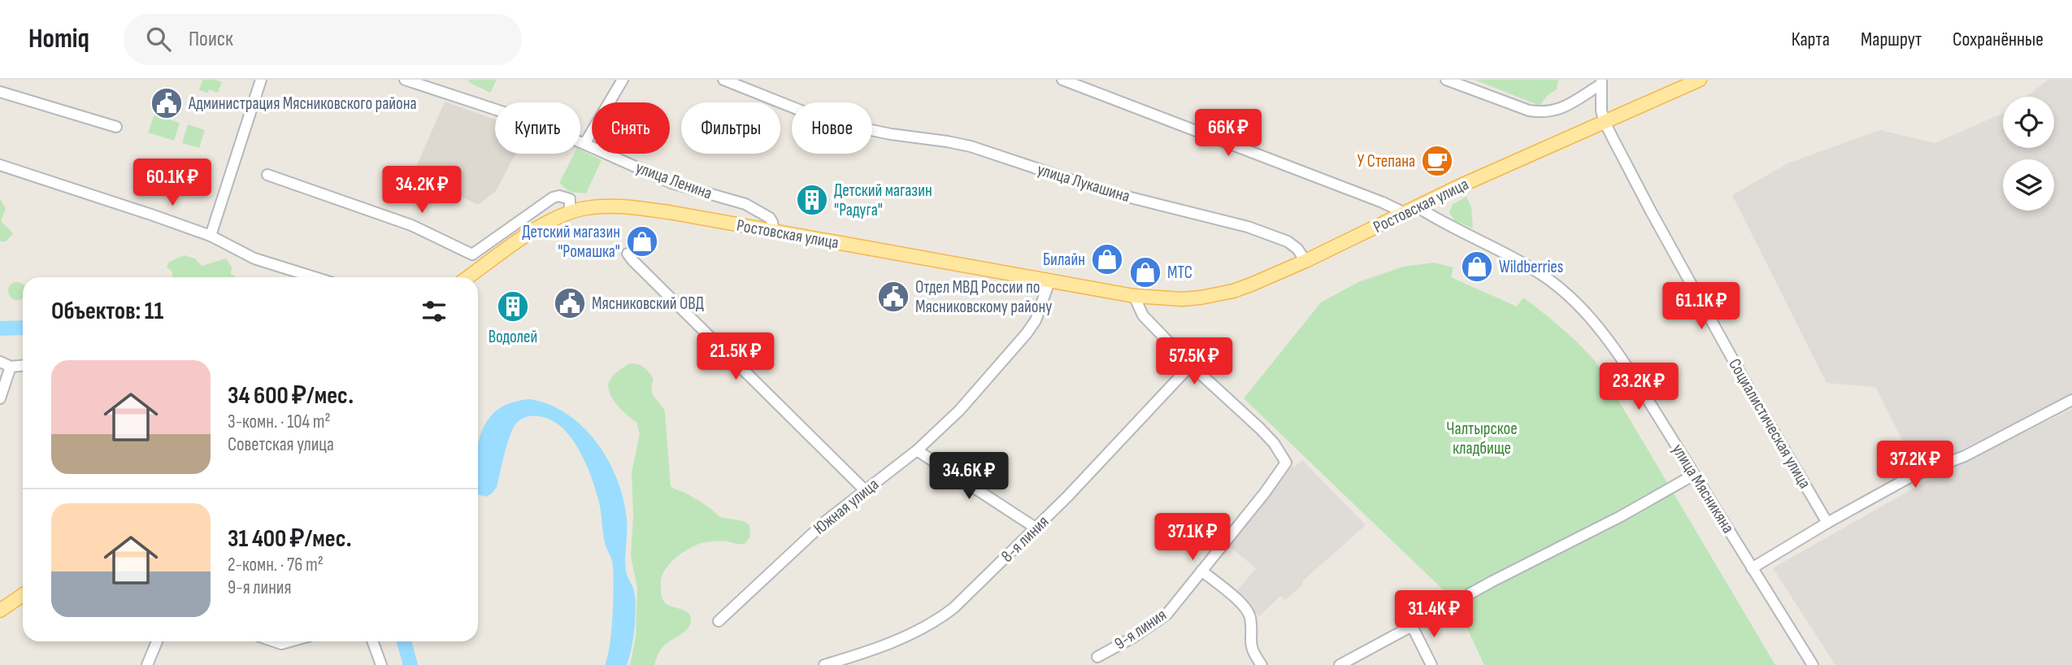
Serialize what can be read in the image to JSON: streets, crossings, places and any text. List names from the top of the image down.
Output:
{
  "streets": {
    "main road": ["Ростовская улица"],
    "street": [
      "улица Ленина",
      "улица Лукашина",
      "Социалистическая улица",
      "улица Мясникяна",
      "Южная улица",
      "8-я линия",
      "9-я линия"
    ]
  },
  "crossings": [
    ["улица Ленина", "Ростовская улица"],
    ["улица Лукашина", "Ростовская улица"],
    ["Ростовская улица", "Социалистическая улица"],
    ["Ростовская улица", "улица Мясникяна"],
    ["Ростовская улица", "Южная улица"],
    ["8-я линия", "9-я линия"]
  ],
  "parks": ["Чалтырское кладбище"],
  "places": {
    "public building": ["Администрация Мясниковского района", "Отдел МВД России по Мясниковскому району", "Мясниковский ОВД"],
    "cafe": ["У Степана"],
    "building": ["Детский магазин \"Радуга\"", "Водолей"],
    "shop": [
      "Детский магазин \"Ромашка\"",
      "Билайн",
      "Wildberries",
      "МТС"
    ]
  },
  "page": {
    "header": "Homiq",
    "search": "Поиск",
    "nav": ["Карта", "Маршрут", "Сохранённые"],
    "chip": [
      "Купить",
      "Снять",
      "Фильтры",
      "Новое"
    ],
    "price": [
      "66K ₽",
      "60.1K ₽",
      "34.2K ₽",
      "61.1K ₽",
      "21.5K ₽",
      "57.5K ₽",
      "23.2K ₽",
      "37.2K ₽",
      "34.6K ₽",
      "37.1K ₽",
      "31.4K ₽"
    ],
    "heading": "Объектов: 11",
    "list": [
      {
        "name": "34 600 ₽/мес.",
        "note": "3-комн. · 104 m² · Советская улица"
      },
      {
        "name": "31 400 ₽/мес.",
        "note": "2-комн. · 76 m² · 9-я линия"
      }
    ]
  }
}
